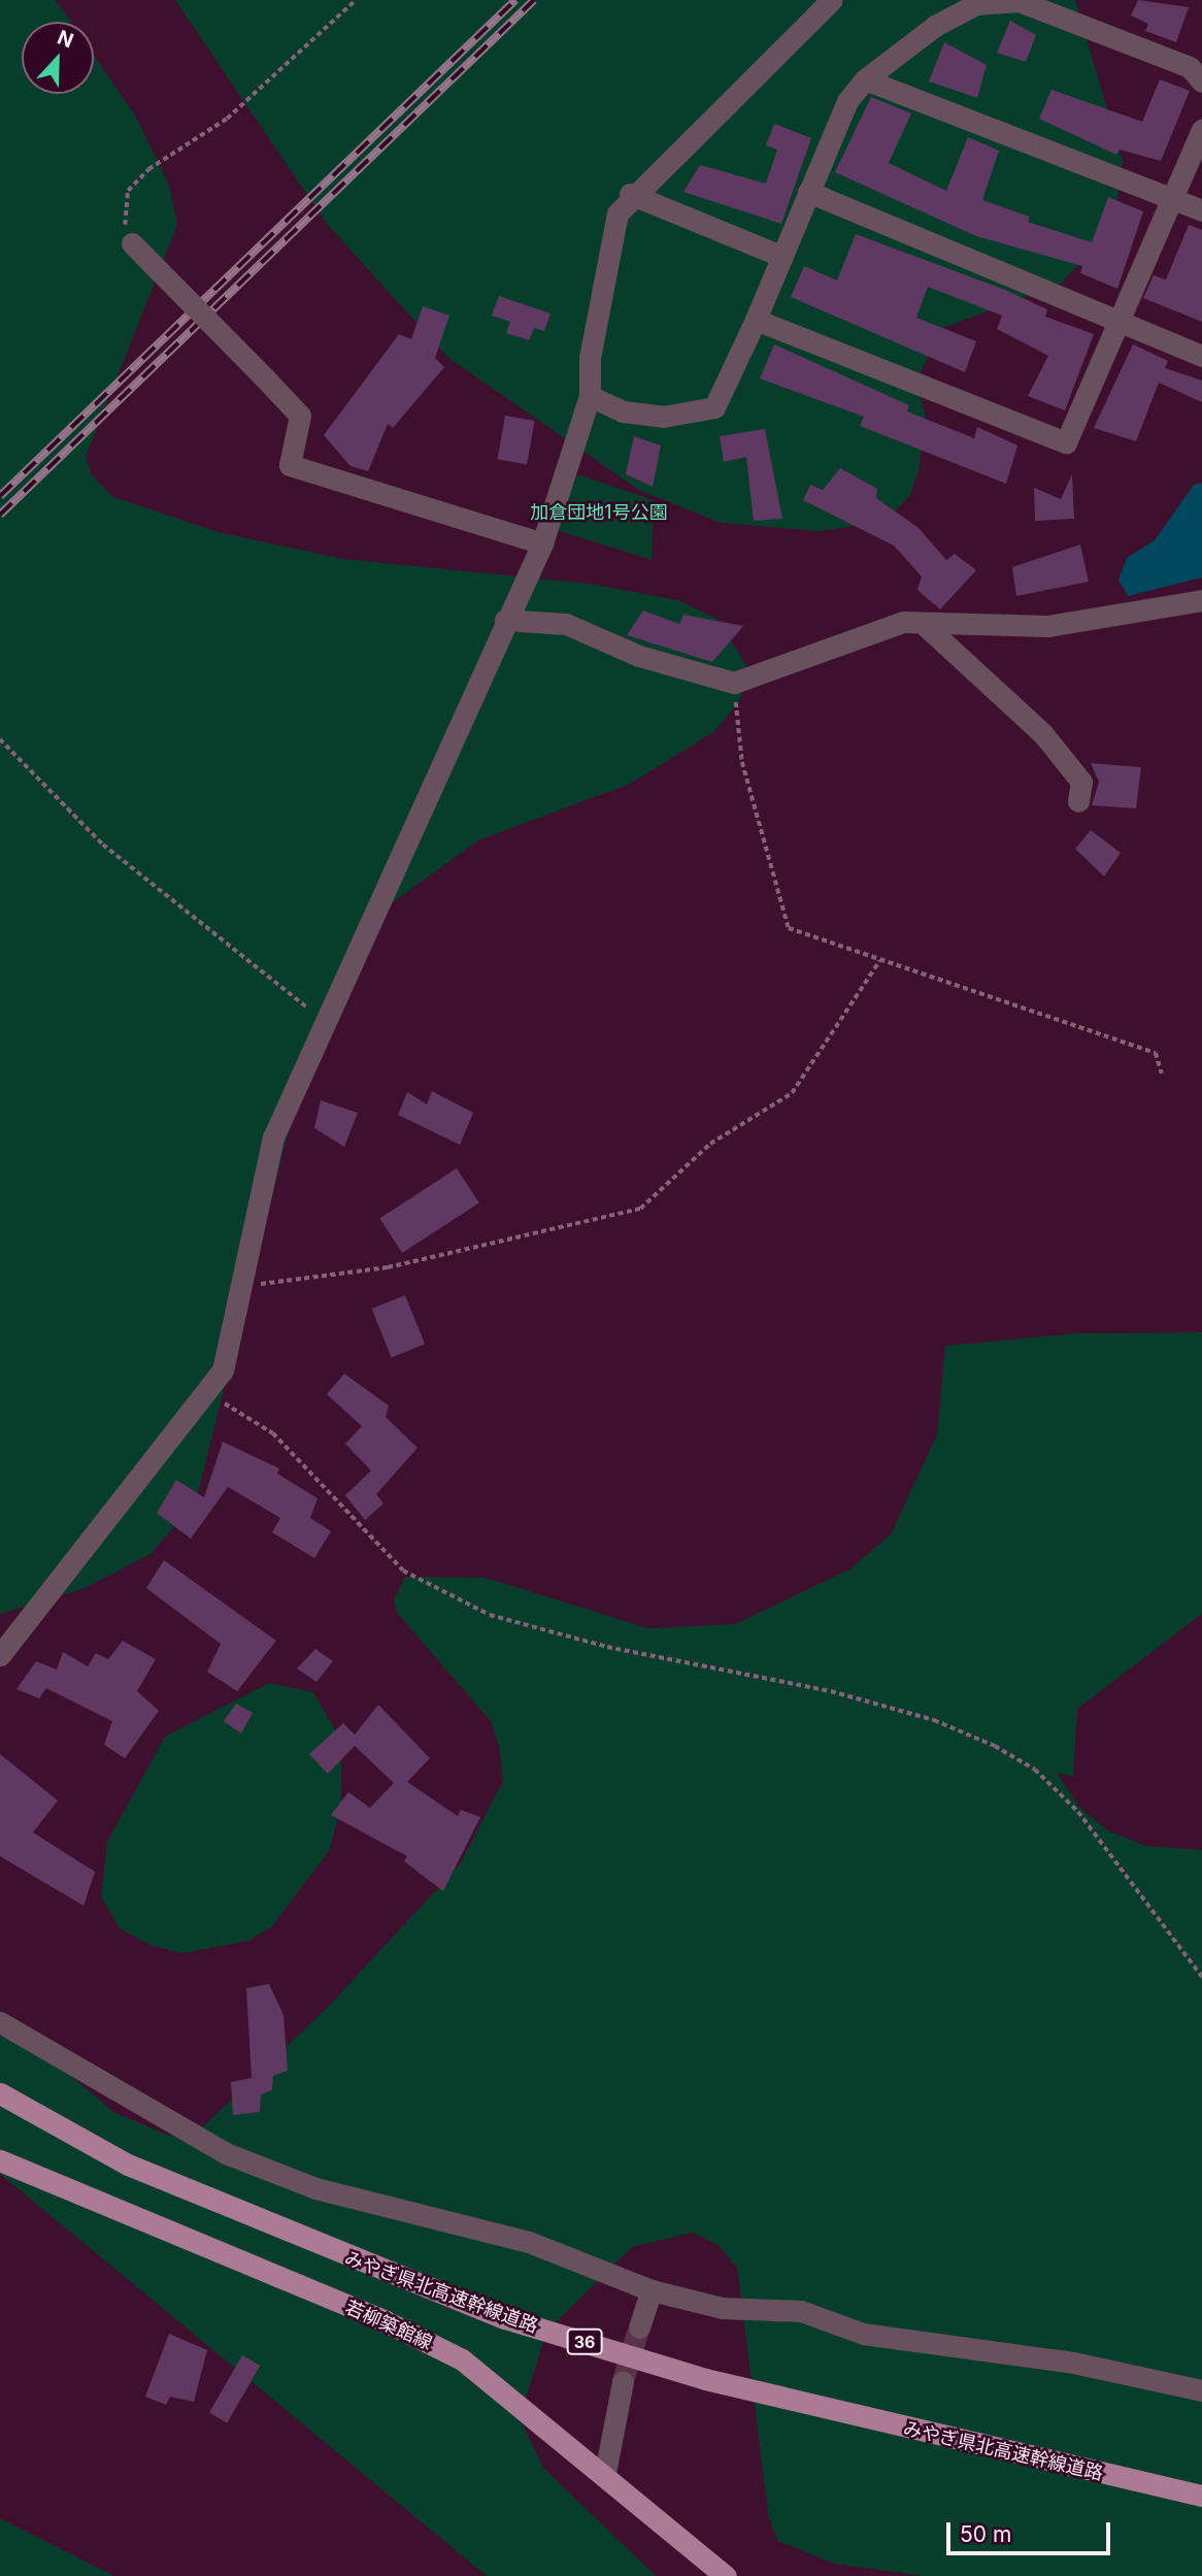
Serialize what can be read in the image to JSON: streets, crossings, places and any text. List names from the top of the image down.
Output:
{
  "streets": {
    "main road": ["みやぎ県北高速幹線道路", "若柳築館線", "36"]
  },
  "parks": ["加倉団地1号公園"],
  "scale_bar": "50 m",
  "north": "top"
}
